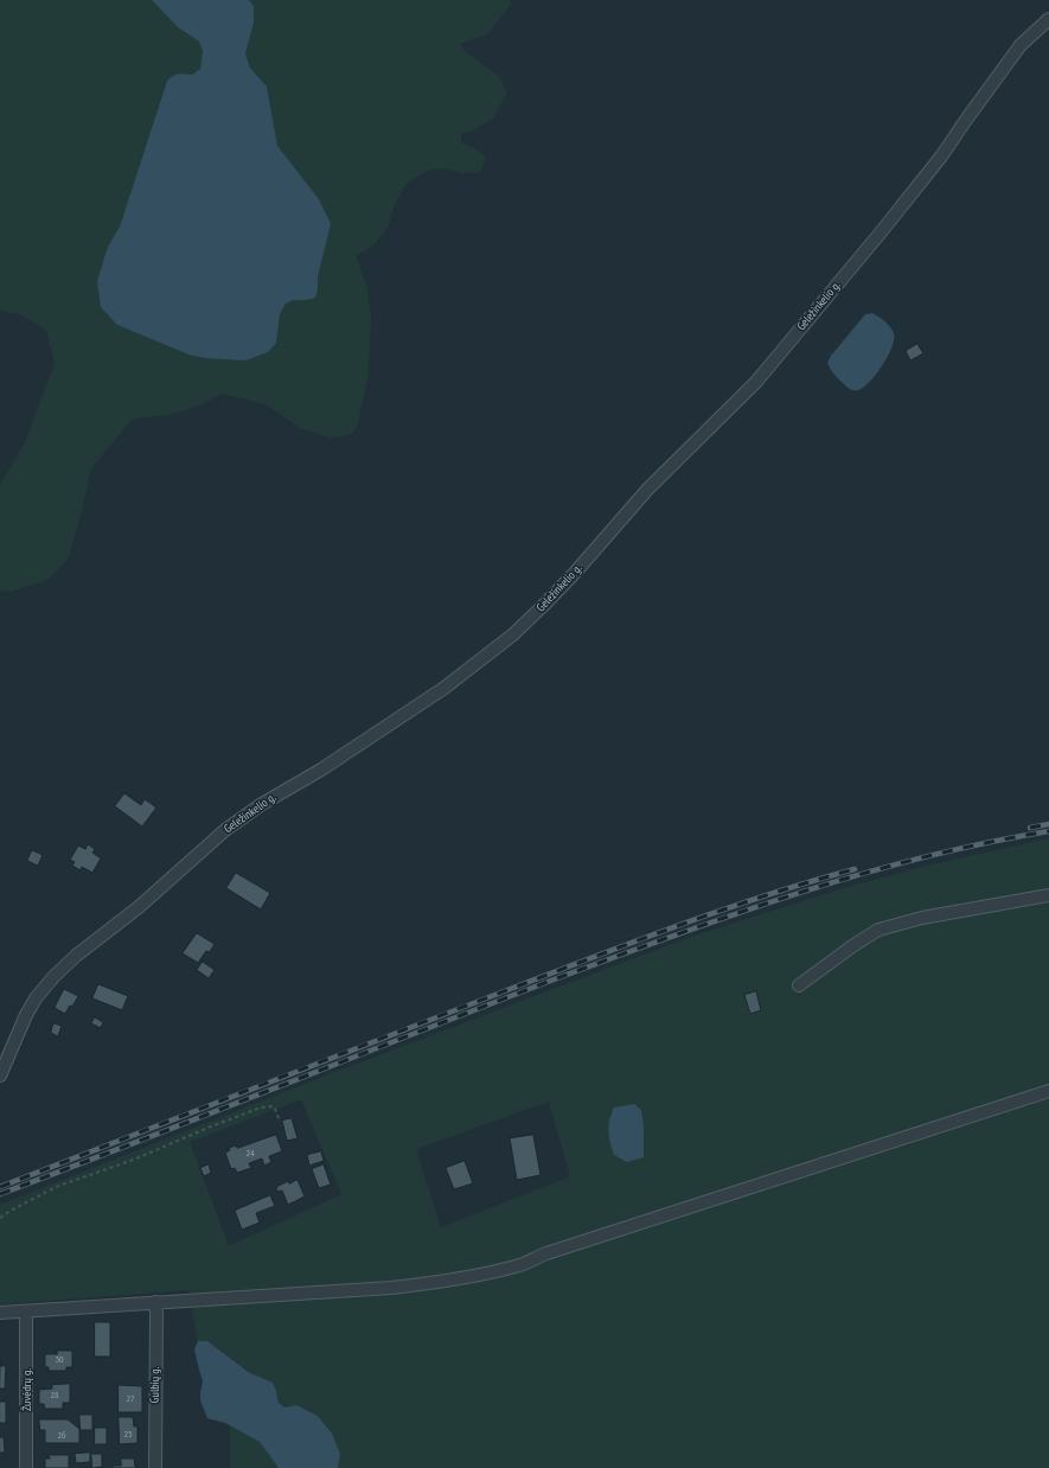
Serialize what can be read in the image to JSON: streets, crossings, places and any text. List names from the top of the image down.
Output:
{
  "streets": {
    "street": ["Geležinkelio g.", "Gulbių g.", "Žuvėdrų g."]
  },
  "house_numbers": [
    "24",
    "30",
    "28",
    "27",
    "25",
    "26"
  ]
}
